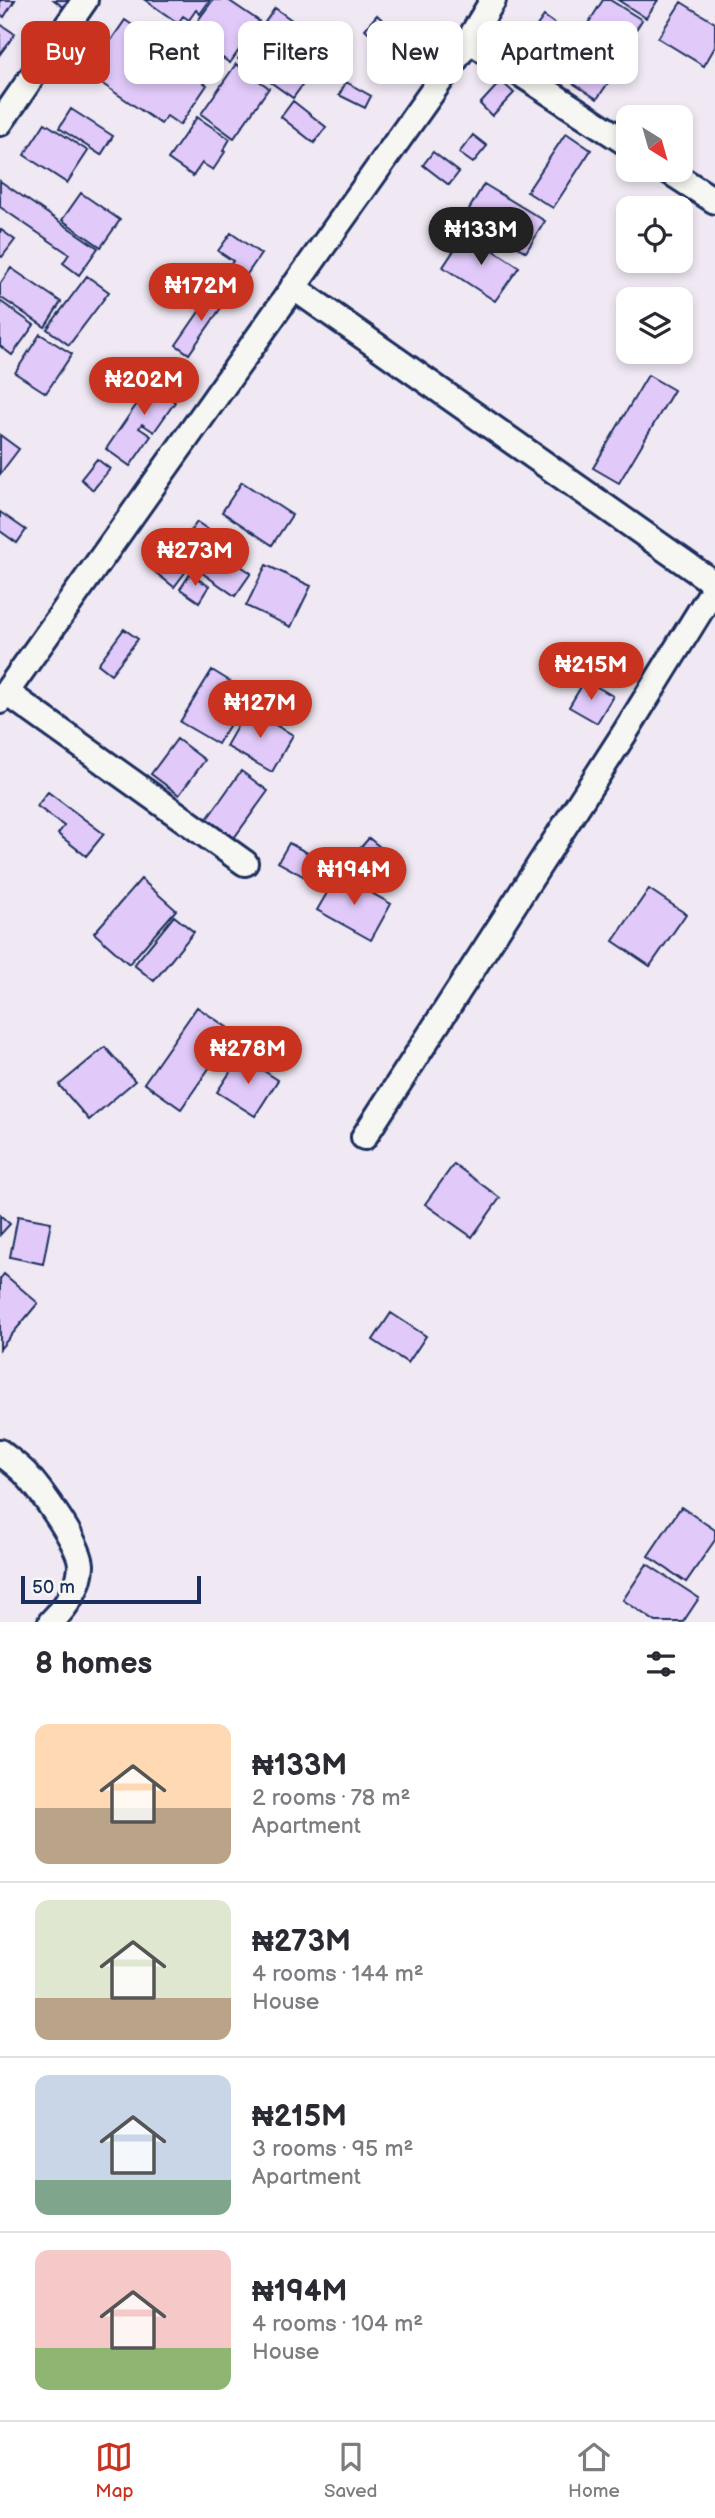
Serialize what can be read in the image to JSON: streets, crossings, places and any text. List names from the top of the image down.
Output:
{
  "scale_bar": "50 m",
  "north": "bottom right",
  "page": {
    "chip": [
      "Buy",
      "Rent",
      "Filters",
      "New",
      "Apartment"
    ],
    "price": [
      "₦133M",
      "₦172M",
      "₦202M",
      "₦273M",
      "₦215M",
      "₦127M",
      "₦194M",
      "₦278M"
    ],
    "scale": "50 m",
    "heading": "8 homes",
    "list": [
      {
        "name": "₦133M",
        "note": "2 rooms · 78 m² · Apartment"
      },
      {
        "name": "₦273M",
        "note": "4 rooms · 144 m² · House"
      },
      {
        "name": "₦215M",
        "note": "3 rooms · 95 m² · Apartment"
      },
      {
        "name": "₦194M",
        "note": "4 rooms · 104 m² · House"
      }
    ],
    "tabs": ["Map", "Saved", "Home"]
  }
}
